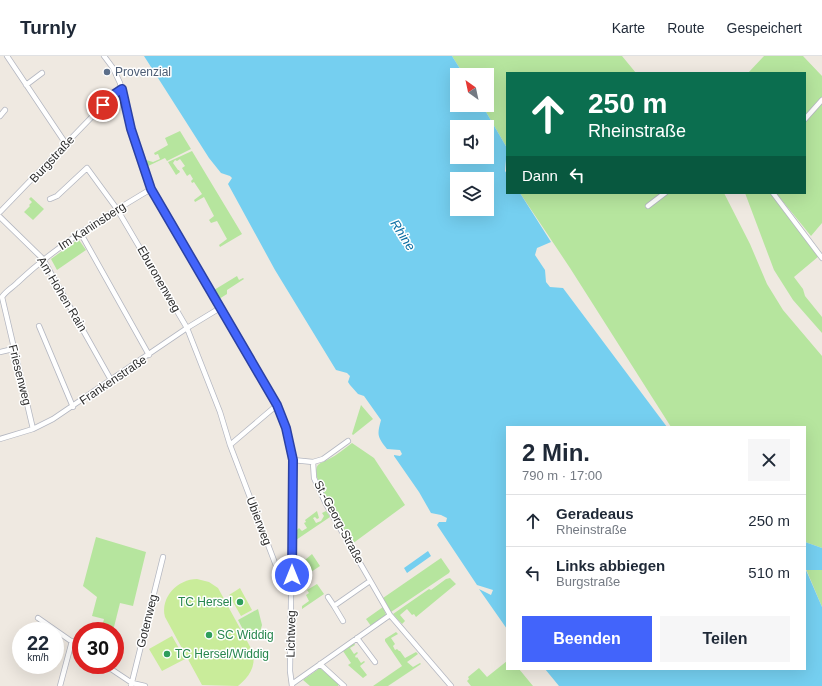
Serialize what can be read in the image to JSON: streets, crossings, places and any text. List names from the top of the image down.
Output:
{
  "streets": {
    "street": [
      "Burgstraße",
      "Im Kaninsberg",
      "Eburonenweg",
      "Am Hohen Rain",
      "Friesenweg",
      "Frankenstraße",
      "Ubierweg",
      "St.-Georg-Straße",
      "Gotenweg",
      "Lichtweg"
    ]
  },
  "crossings": [
    ["Burgstraße", "Lichtweg"],
    ["Im Kaninsberg", "Eburonenweg"],
    ["Im Kaninsberg", "Am Hohen Rain"],
    ["Im Kaninsberg", "Friesenweg"],
    ["Im Kaninsberg", "Lichtweg"],
    ["Eburonenweg", "Frankenstraße"],
    ["Eburonenweg", "Ubierweg"],
    ["Am Hohen Rain", "Frankenstraße"],
    ["Friesenweg", "Frankenstraße"],
    ["Frankenstraße", "Lichtweg"],
    ["Ubierweg", "Lichtweg"],
    ["St.-Georg-Straße", "Lichtweg"]
  ],
  "water": ["Rhine"],
  "places": [
    "Provenzial",
    "TC Hersel",
    "SC Widdig",
    "TC Hersel/Widdig"
  ],
  "north": "top left",
  "page": {
    "header": "Turnly",
    "nav": ["Karte", "Route", "Gespeichert"],
    "turn": ["250 m", "Rheinstraße"],
    "then": "Dann",
    "heading": ["2 Min.", "790 m · 17:00"],
    "list": [
      {
        "name": "Geradeaus",
        "note": "Rheinstraße",
        "value": "250 m"
      },
      {
        "name": "Links abbiegen",
        "note": "Burgstraße",
        "value": "510 m"
      }
    ],
    "buttons": ["Beenden", "Teilen"],
    "speed": "22 km/h",
    "limit": "30"
  }
}
